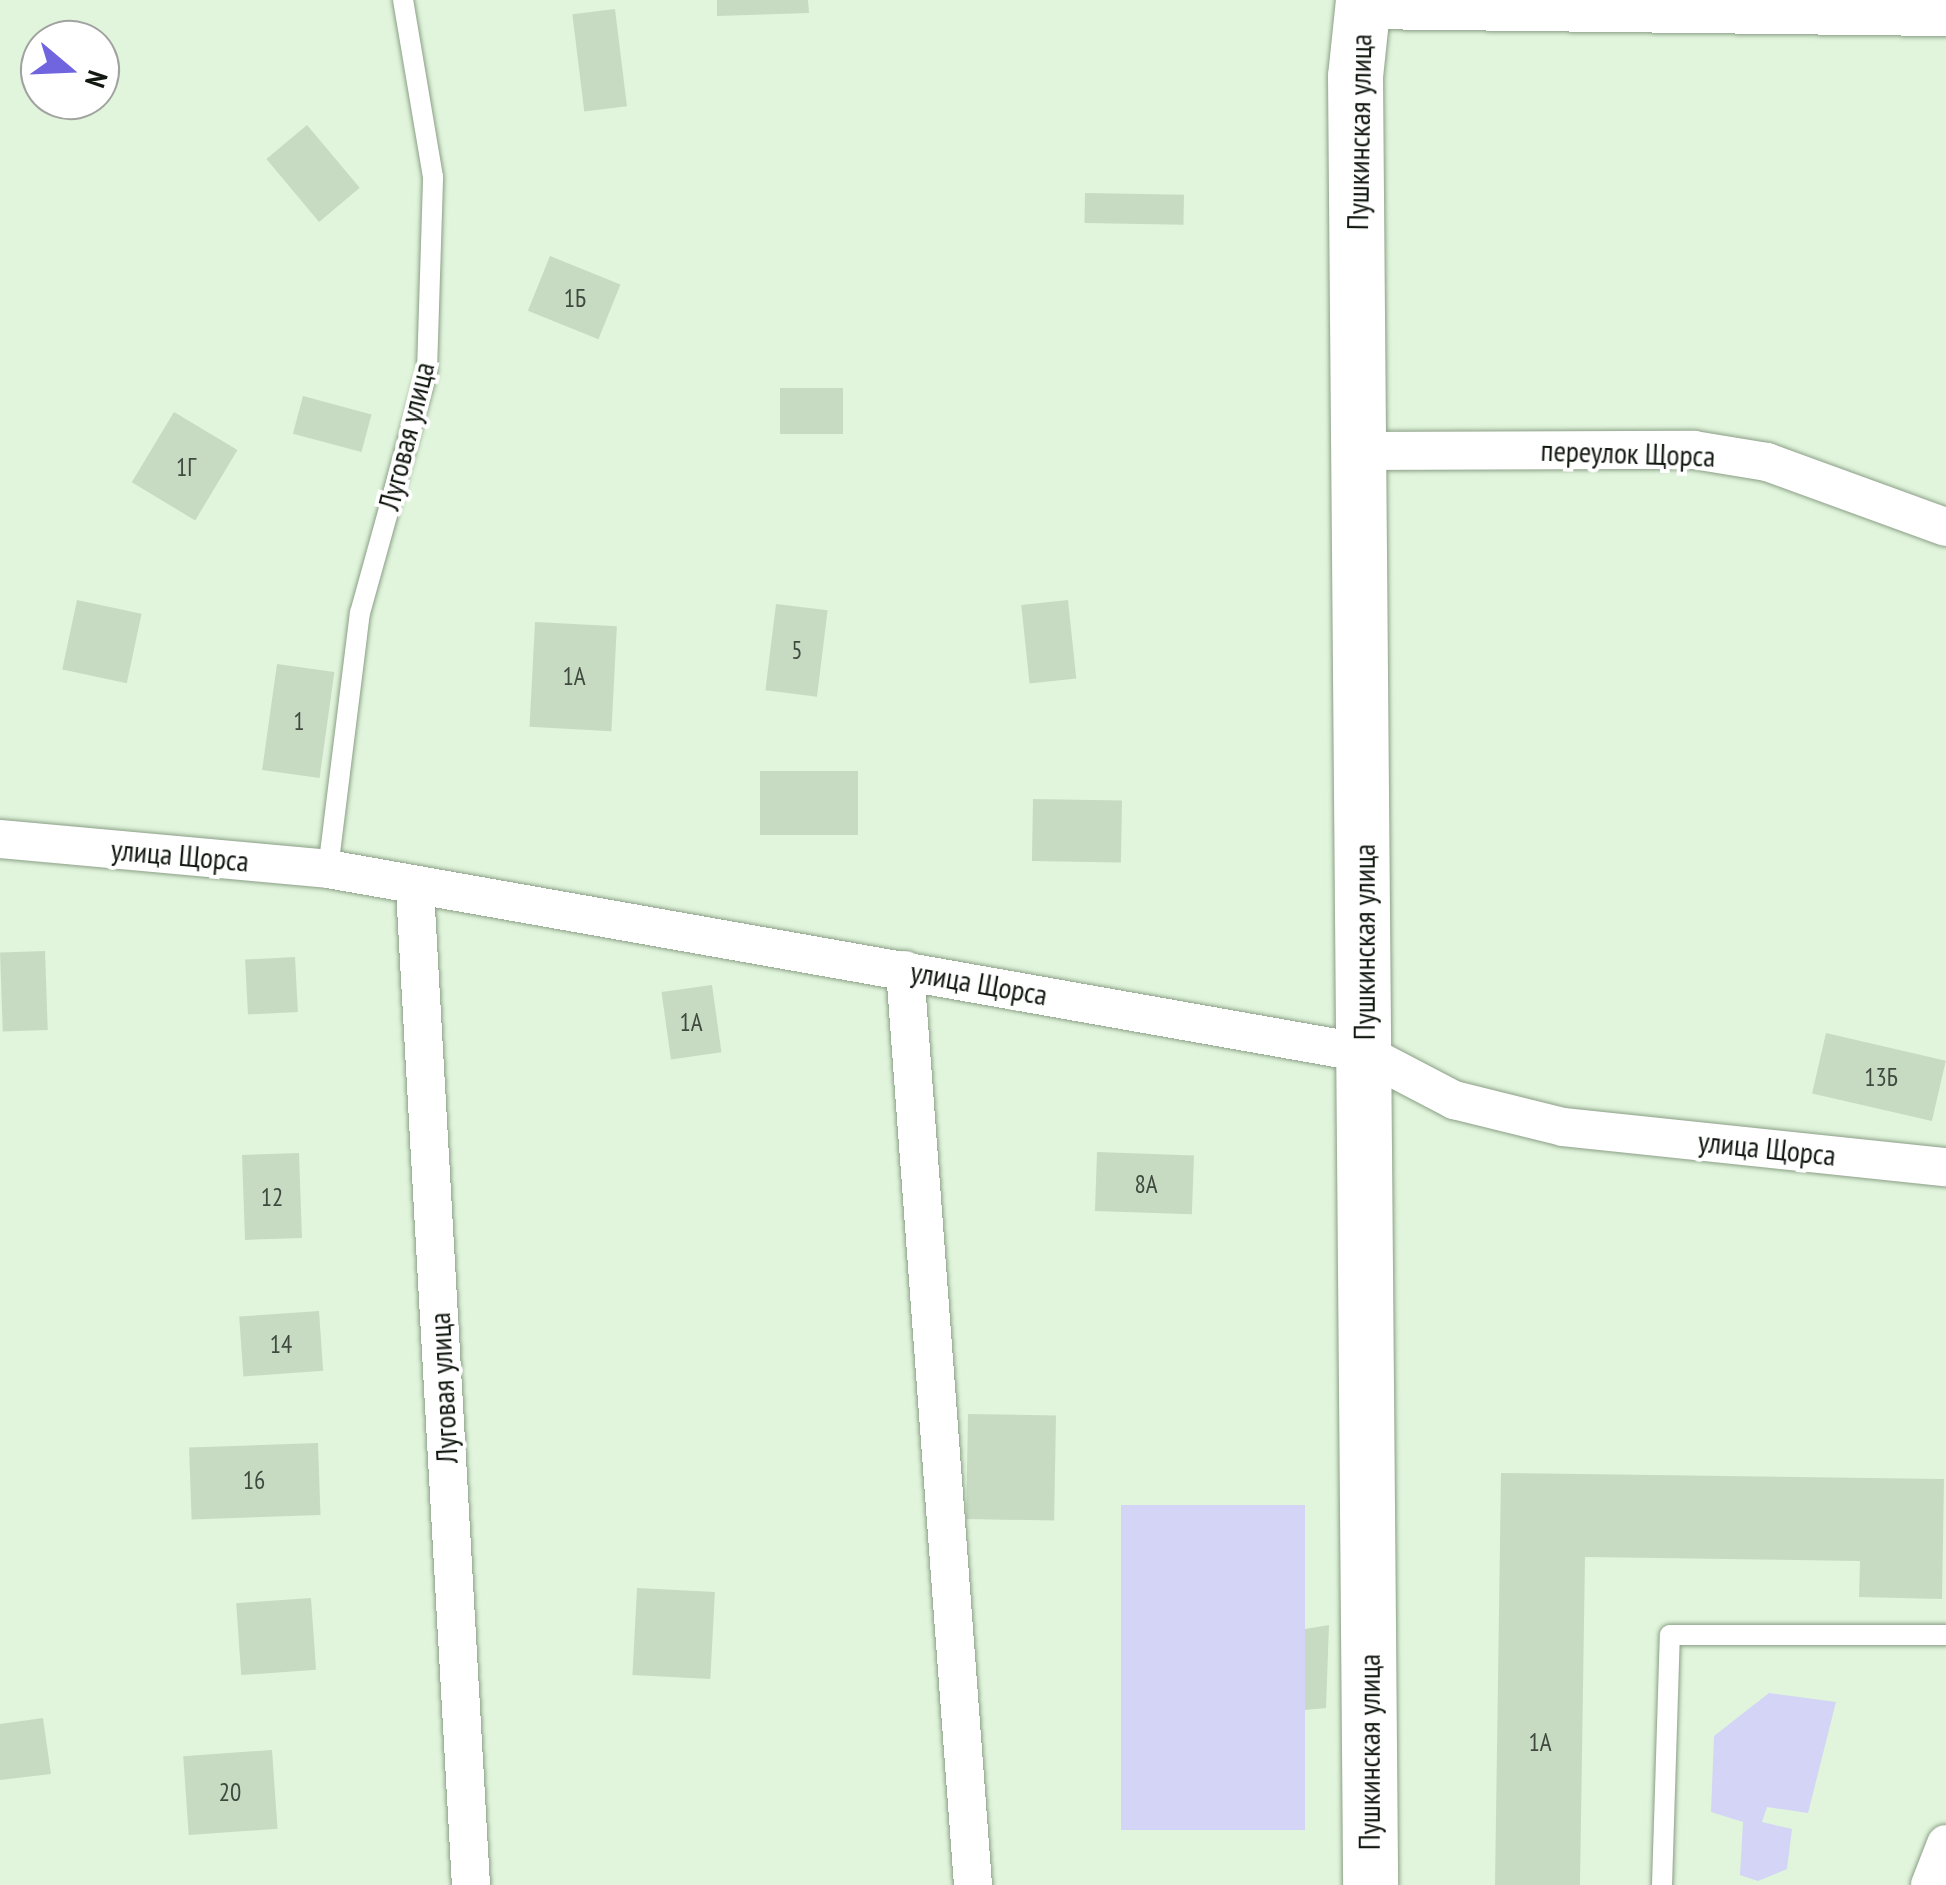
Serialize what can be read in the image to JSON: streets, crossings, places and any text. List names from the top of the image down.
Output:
{
  "streets": {
    "street": [
      "Пушкинская улица",
      "Луговая улица",
      "переулок Щорса",
      "улица Щорса"
    ]
  },
  "crossings": [
    ["Пушкинская улица", "переулок Щорса"],
    ["Пушкинская улица", "улица Щорса"],
    ["Луговая улица", "улица Щорса"]
  ],
  "house_numbers": [
    "1Б",
    "1Г",
    "5",
    "1А",
    "1",
    "1А",
    "13Б",
    "8А",
    "12",
    "14",
    "16",
    "1А",
    "20"
  ],
  "north": "right"
}
